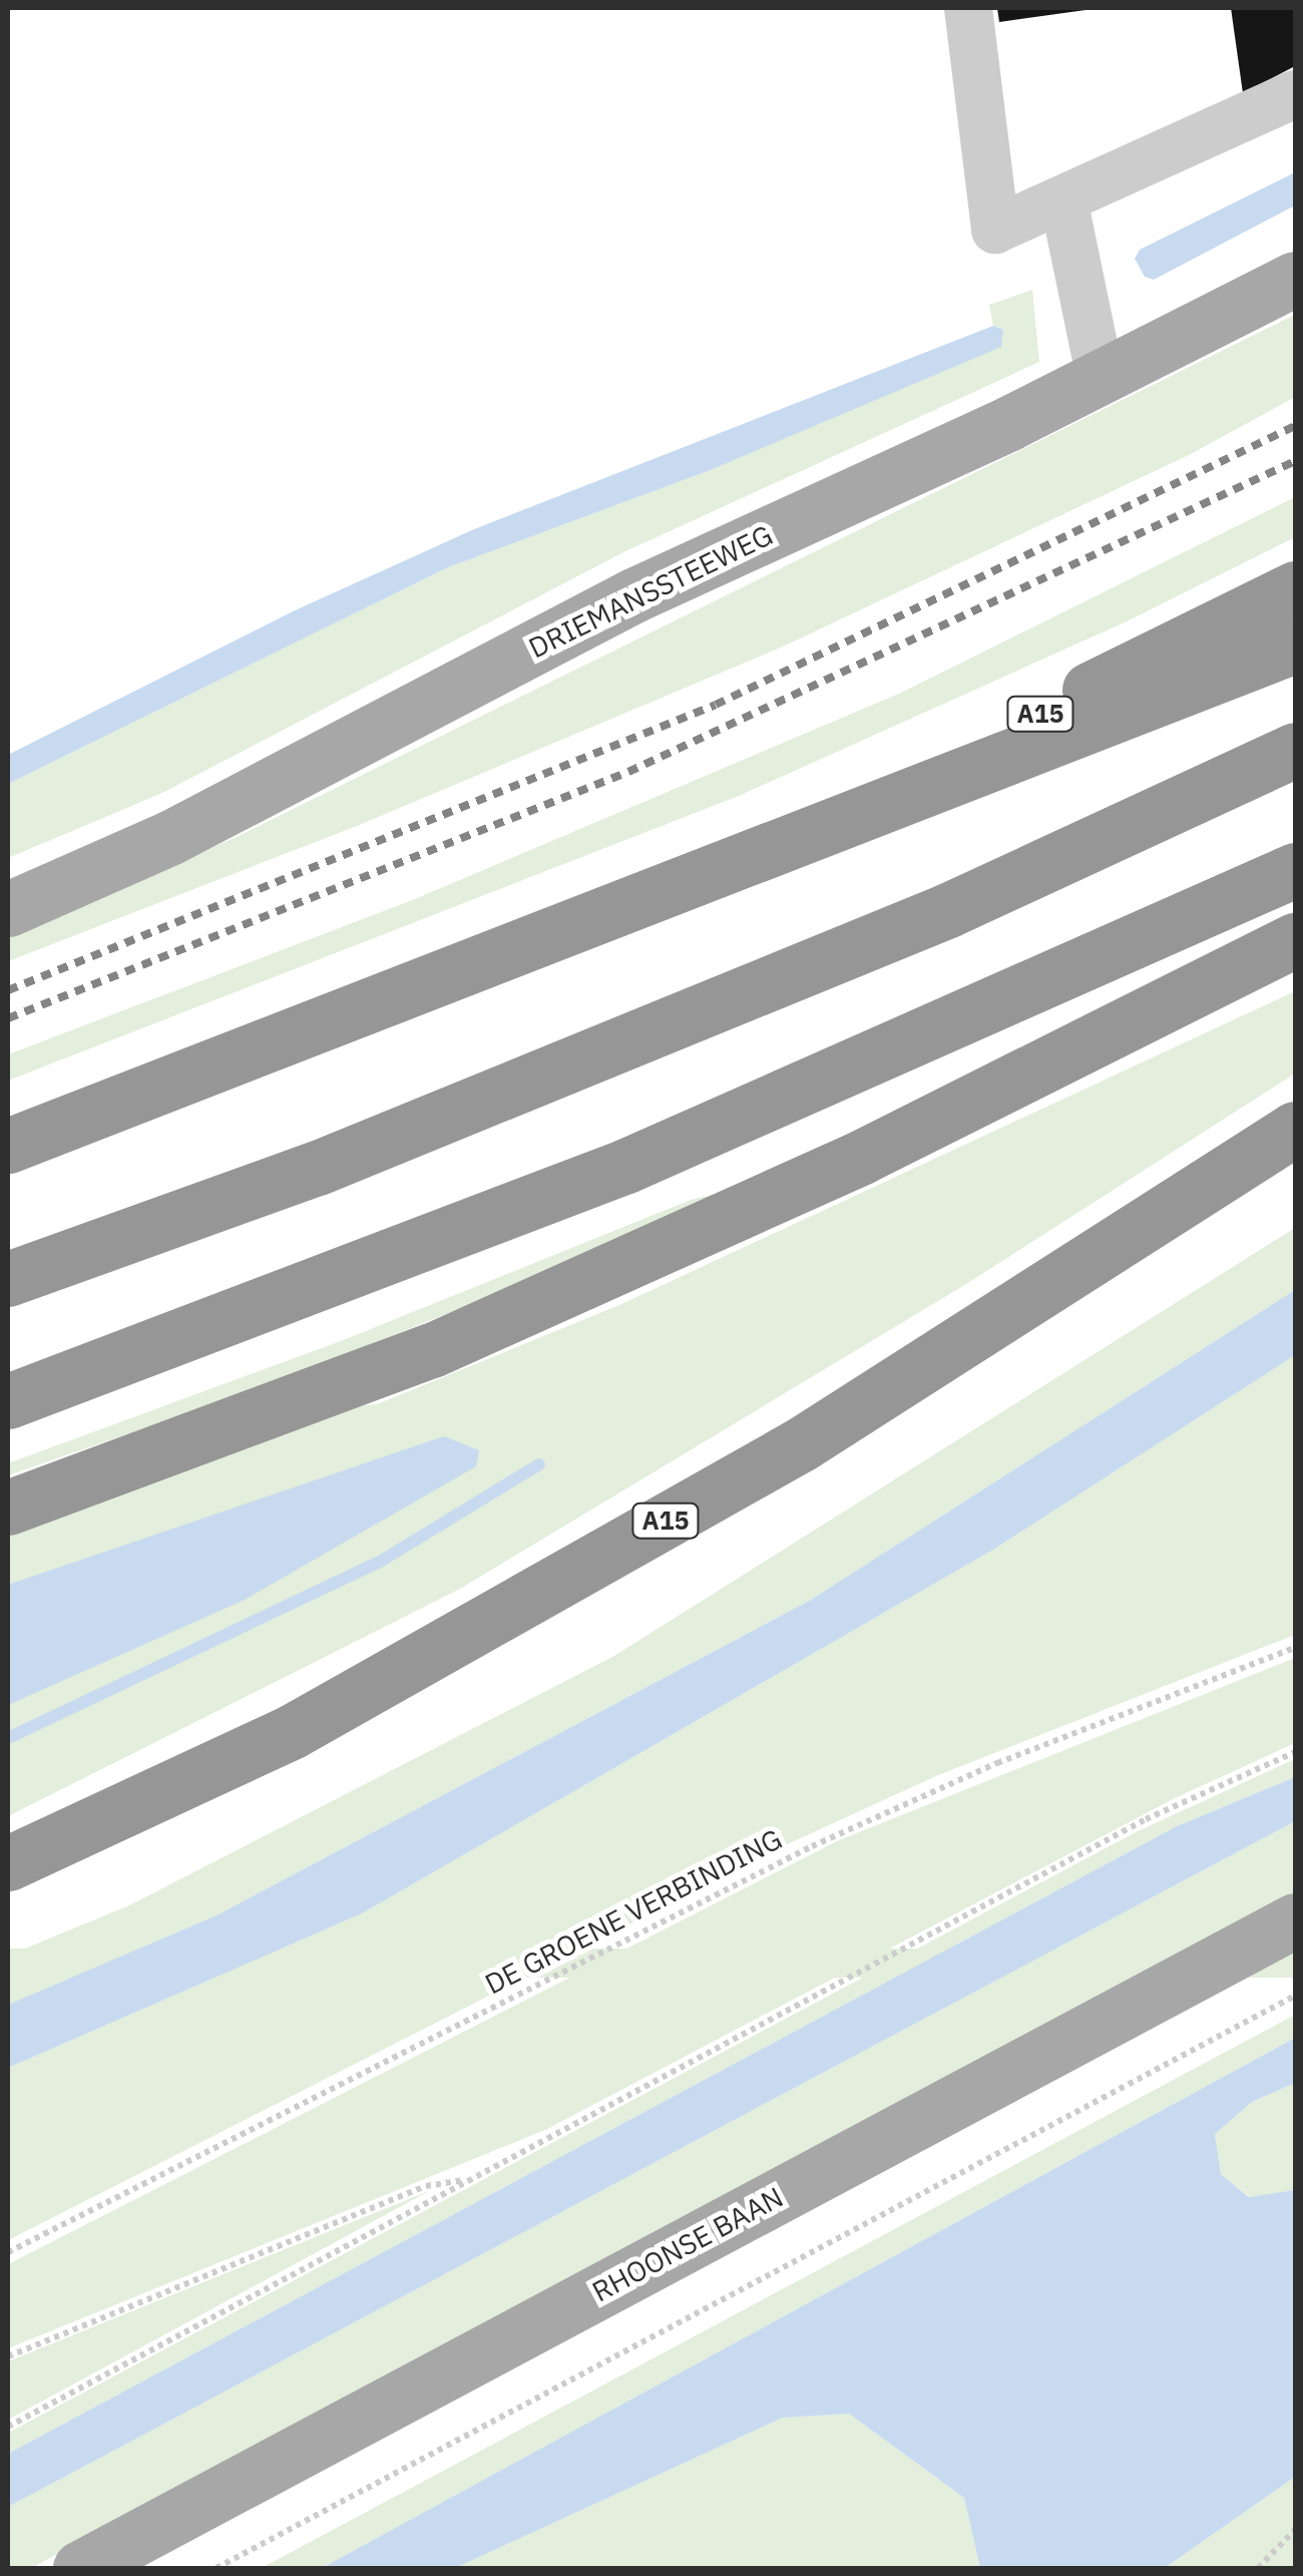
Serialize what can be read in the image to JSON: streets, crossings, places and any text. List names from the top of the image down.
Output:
{
  "streets": {
    "highway": ["A15"],
    "main road": ["DRIEMANSSTEEWEG", "RHOONSE BAAN"],
    "path": ["DE GROENE VERBINDING"]
  }
}
